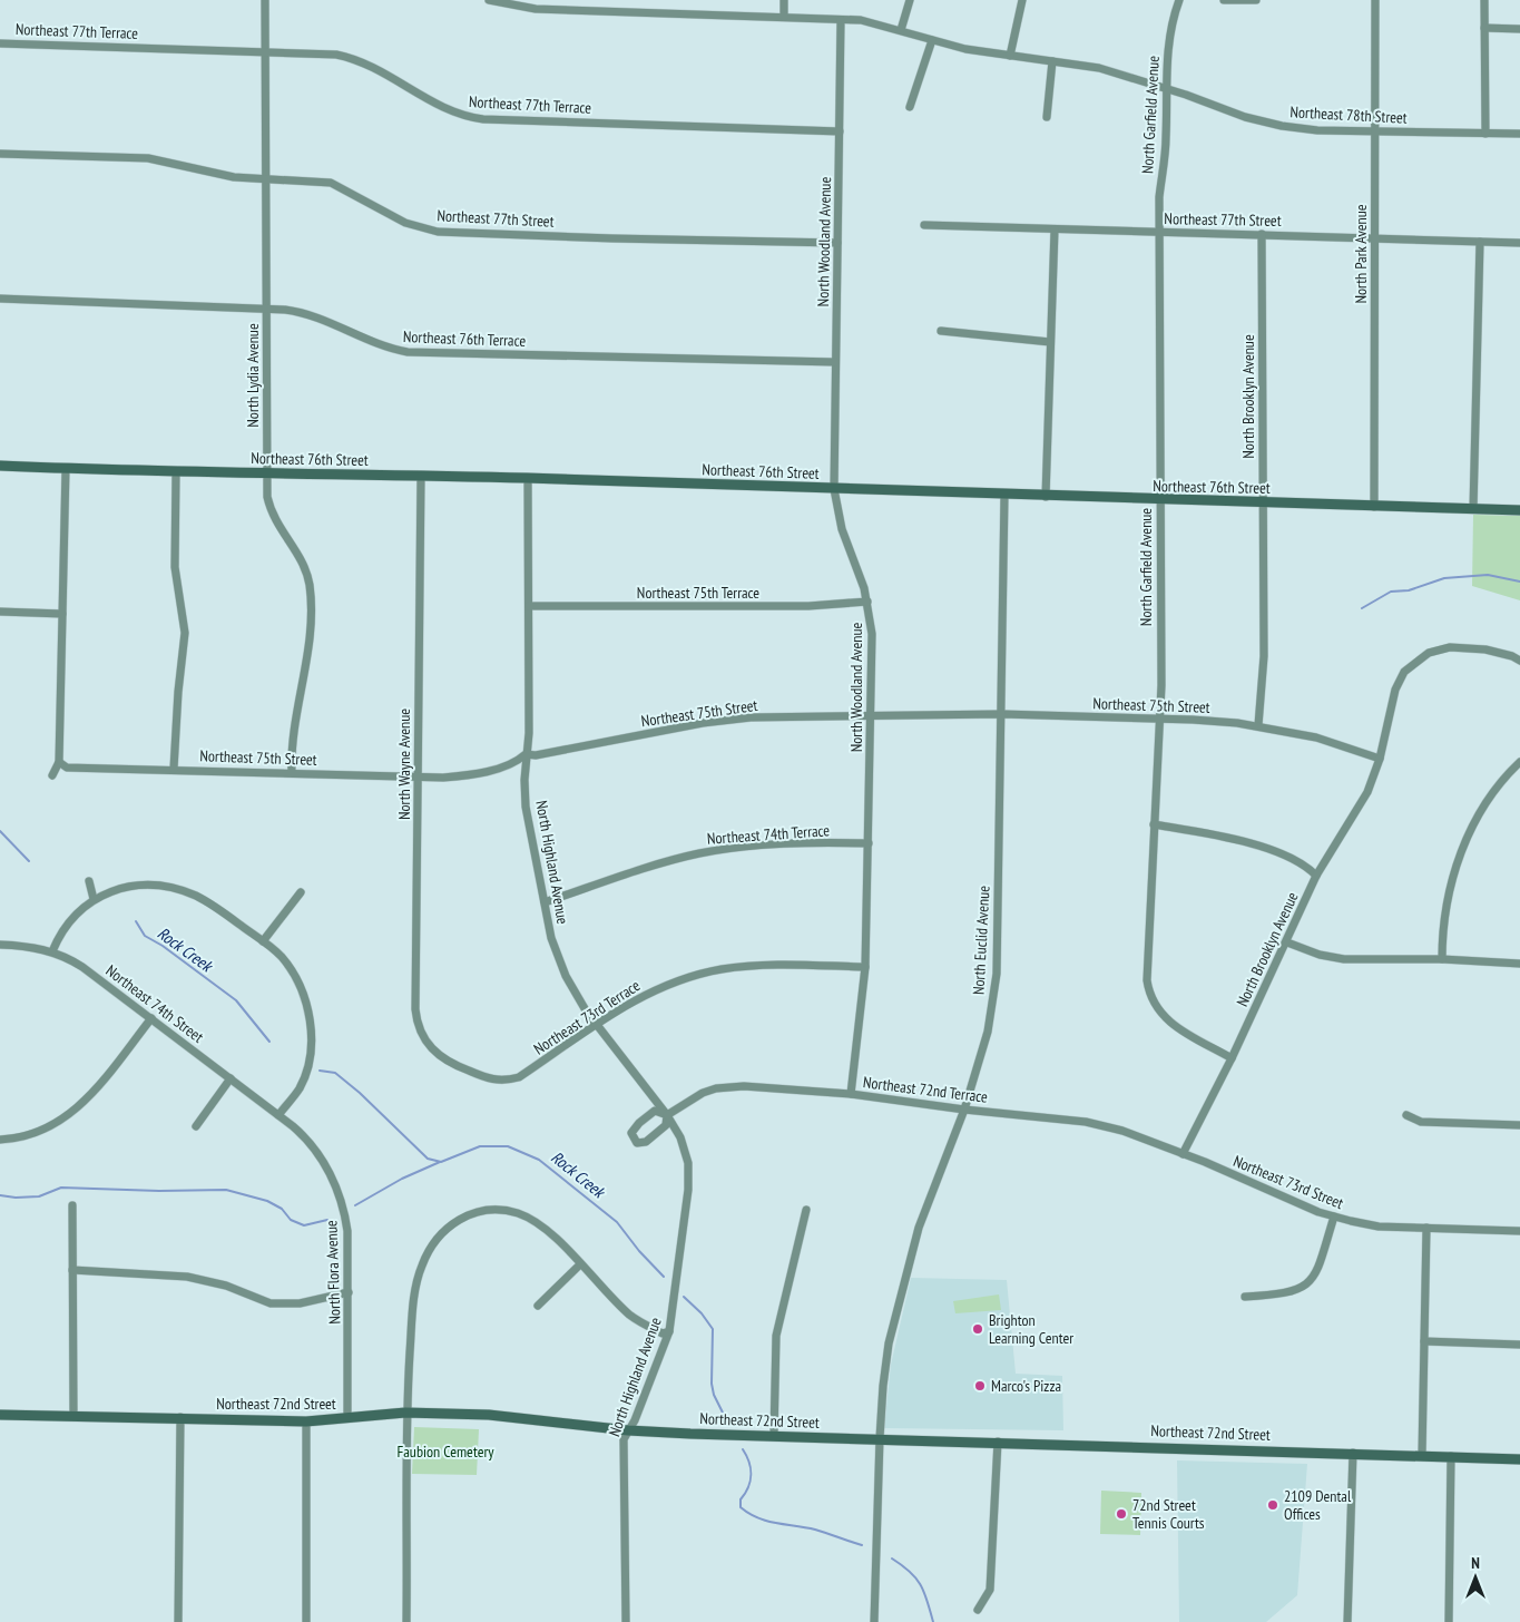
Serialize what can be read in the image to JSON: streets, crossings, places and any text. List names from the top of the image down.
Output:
{
  "streets": {
    "street": [
      "Northeast 77th Terrace",
      "North Garfield Avenue",
      "Northeast 78th Street",
      "Northeast 77th Street",
      "North Woodland Avenue",
      "North Park Avenue",
      "Northeast 76th Terrace",
      "North Lydia Avenue",
      "North Brooklyn Avenue",
      "Northeast 76th Street",
      "Northeast 75th Terrace",
      "Northeast 75th Street",
      "North Wayne Avenue",
      "Northeast 74th Terrace",
      "North Highland Avenue",
      "North Euclid Avenue",
      "Northeast 74th Street",
      "Northeast 73rd Terrace",
      "Northeast 72nd Terrace",
      "Northeast 73rd Street",
      "North Flora Avenue",
      "Northeast 72nd Street"
    ]
  },
  "crossings": [
    ["Northeast 77th Terrace", "North Woodland Avenue"],
    ["Northeast 77th Terrace", "North Lydia Avenue"],
    ["North Garfield Avenue", "Northeast 78th Street"],
    ["North Garfield Avenue", "Northeast 77th Street"],
    ["North Garfield Avenue", "North Brooklyn Avenue"],
    ["North Garfield Avenue", "Northeast 76th Street"],
    ["North Garfield Avenue", "Northeast 75th Street"],
    ["Northeast 78th Street", "North Woodland Avenue"],
    ["Northeast 78th Street", "North Park Avenue"],
    ["Northeast 77th Street", "North Woodland Avenue"],
    ["Northeast 77th Street", "North Park Avenue"],
    ["Northeast 77th Street", "North Lydia Avenue"],
    ["Northeast 77th Street", "North Brooklyn Avenue"],
    ["North Woodland Avenue", "Northeast 76th Terrace"],
    ["North Woodland Avenue", "Northeast 76th Street"],
    ["North Woodland Avenue", "Northeast 75th Terrace"],
    ["North Woodland Avenue", "Northeast 75th Street"],
    ["North Woodland Avenue", "Northeast 74th Terrace"],
    ["North Woodland Avenue", "Northeast 73rd Terrace"],
    ["North Woodland Avenue", "Northeast 72nd Terrace"],
    ["North Park Avenue", "Northeast 76th Street"],
    ["Northeast 76th Terrace", "North Lydia Avenue"],
    ["North Lydia Avenue", "Northeast 76th Street"],
    ["North Lydia Avenue", "Northeast 75th Street"],
    ["North Brooklyn Avenue", "Northeast 76th Street"],
    ["North Brooklyn Avenue", "Northeast 75th Street"],
    ["North Brooklyn Avenue", "Northeast 72nd Terrace"],
    ["North Brooklyn Avenue", "Northeast 73rd Street"],
    ["Northeast 76th Street", "North Wayne Avenue"],
    ["Northeast 76th Street", "North Highland Avenue"],
    ["Northeast 76th Street", "North Euclid Avenue"],
    ["Northeast 75th Terrace", "North Highland Avenue"],
    ["Northeast 75th Street", "North Wayne Avenue"],
    ["Northeast 75th Street", "North Highland Avenue"],
    ["Northeast 75th Street", "North Euclid Avenue"],
    ["North Wayne Avenue", "Northeast 73rd Terrace"],
    ["Northeast 74th Terrace", "North Highland Avenue"],
    ["North Highland Avenue", "Northeast 73rd Terrace"],
    ["North Highland Avenue", "Northeast 72nd Terrace"],
    ["North Highland Avenue", "Northeast 72nd Street"],
    ["North Euclid Avenue", "Northeast 72nd Terrace"],
    ["North Euclid Avenue", "Northeast 72nd Street"],
    ["Northeast 74th Street", "North Flora Avenue"],
    ["Northeast 72nd Terrace", "Northeast 73rd Street"],
    ["North Flora Avenue", "Northeast 72nd Street"]
  ],
  "water": ["Rock Creek"],
  "parks": ["Faubion Cemetery"],
  "places": [
    "Brighton Learning Center",
    "Marco's Pizza",
    "2109 Dental Offices",
    "72nd Street Tennis Courts"
  ],
  "north": "top"
}
